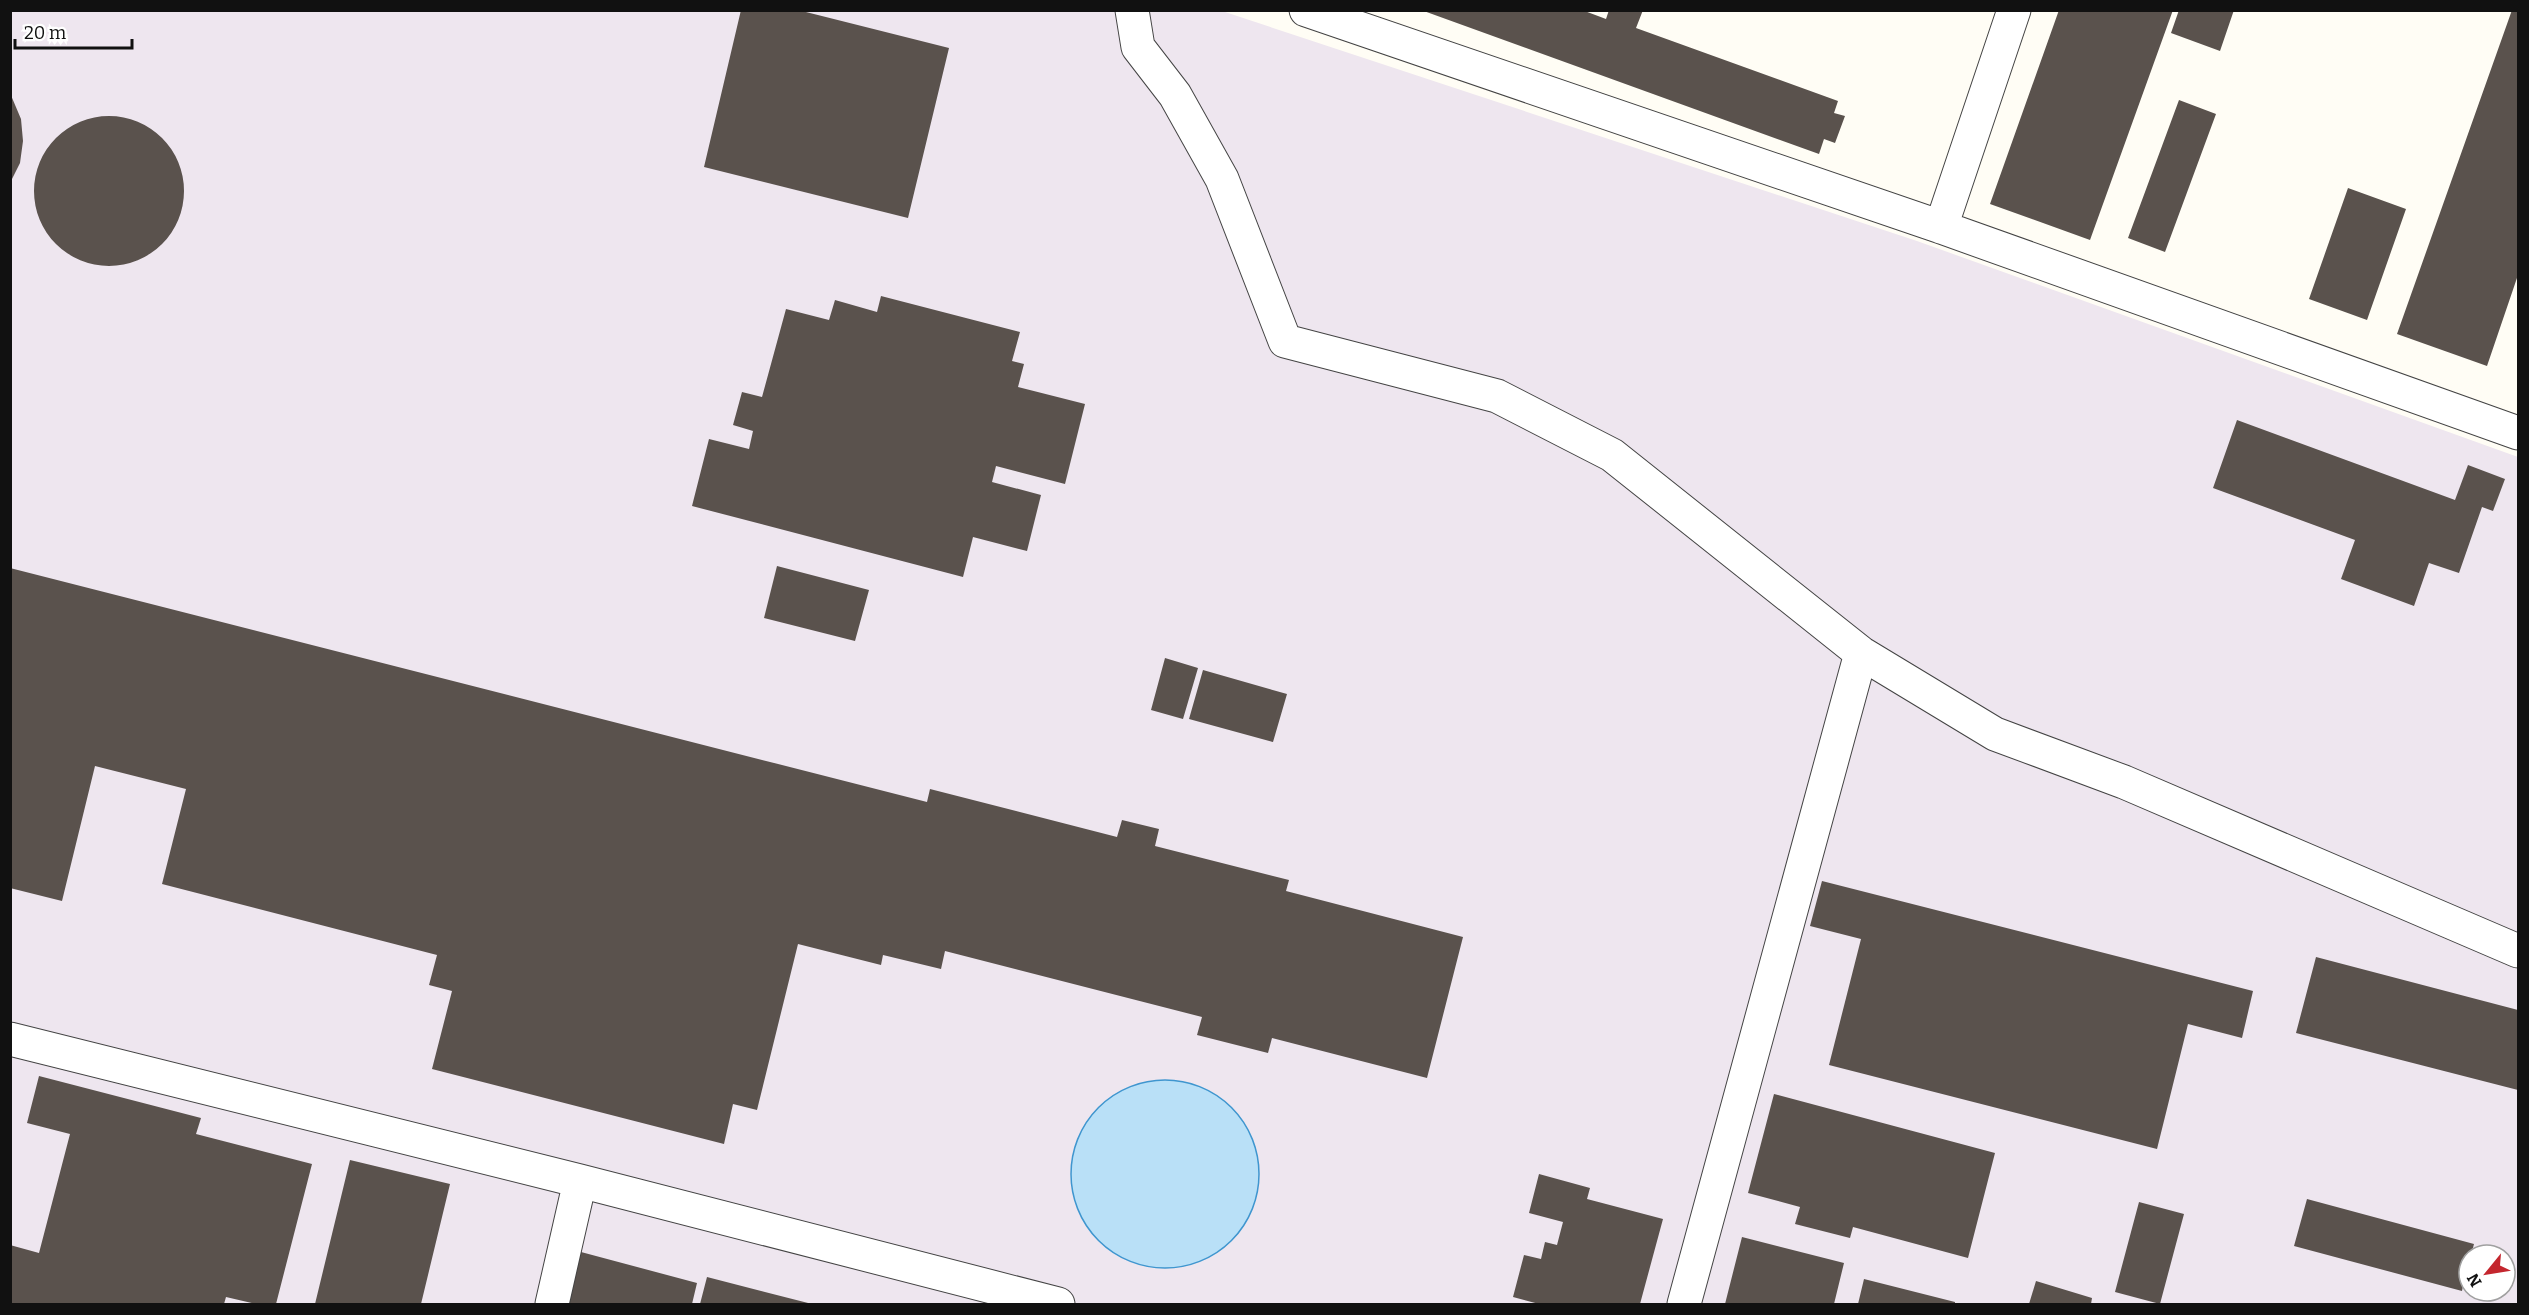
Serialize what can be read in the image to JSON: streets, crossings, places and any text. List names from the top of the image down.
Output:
{
  "scale_bar": "20 m",
  "north": "bottom left"
}
